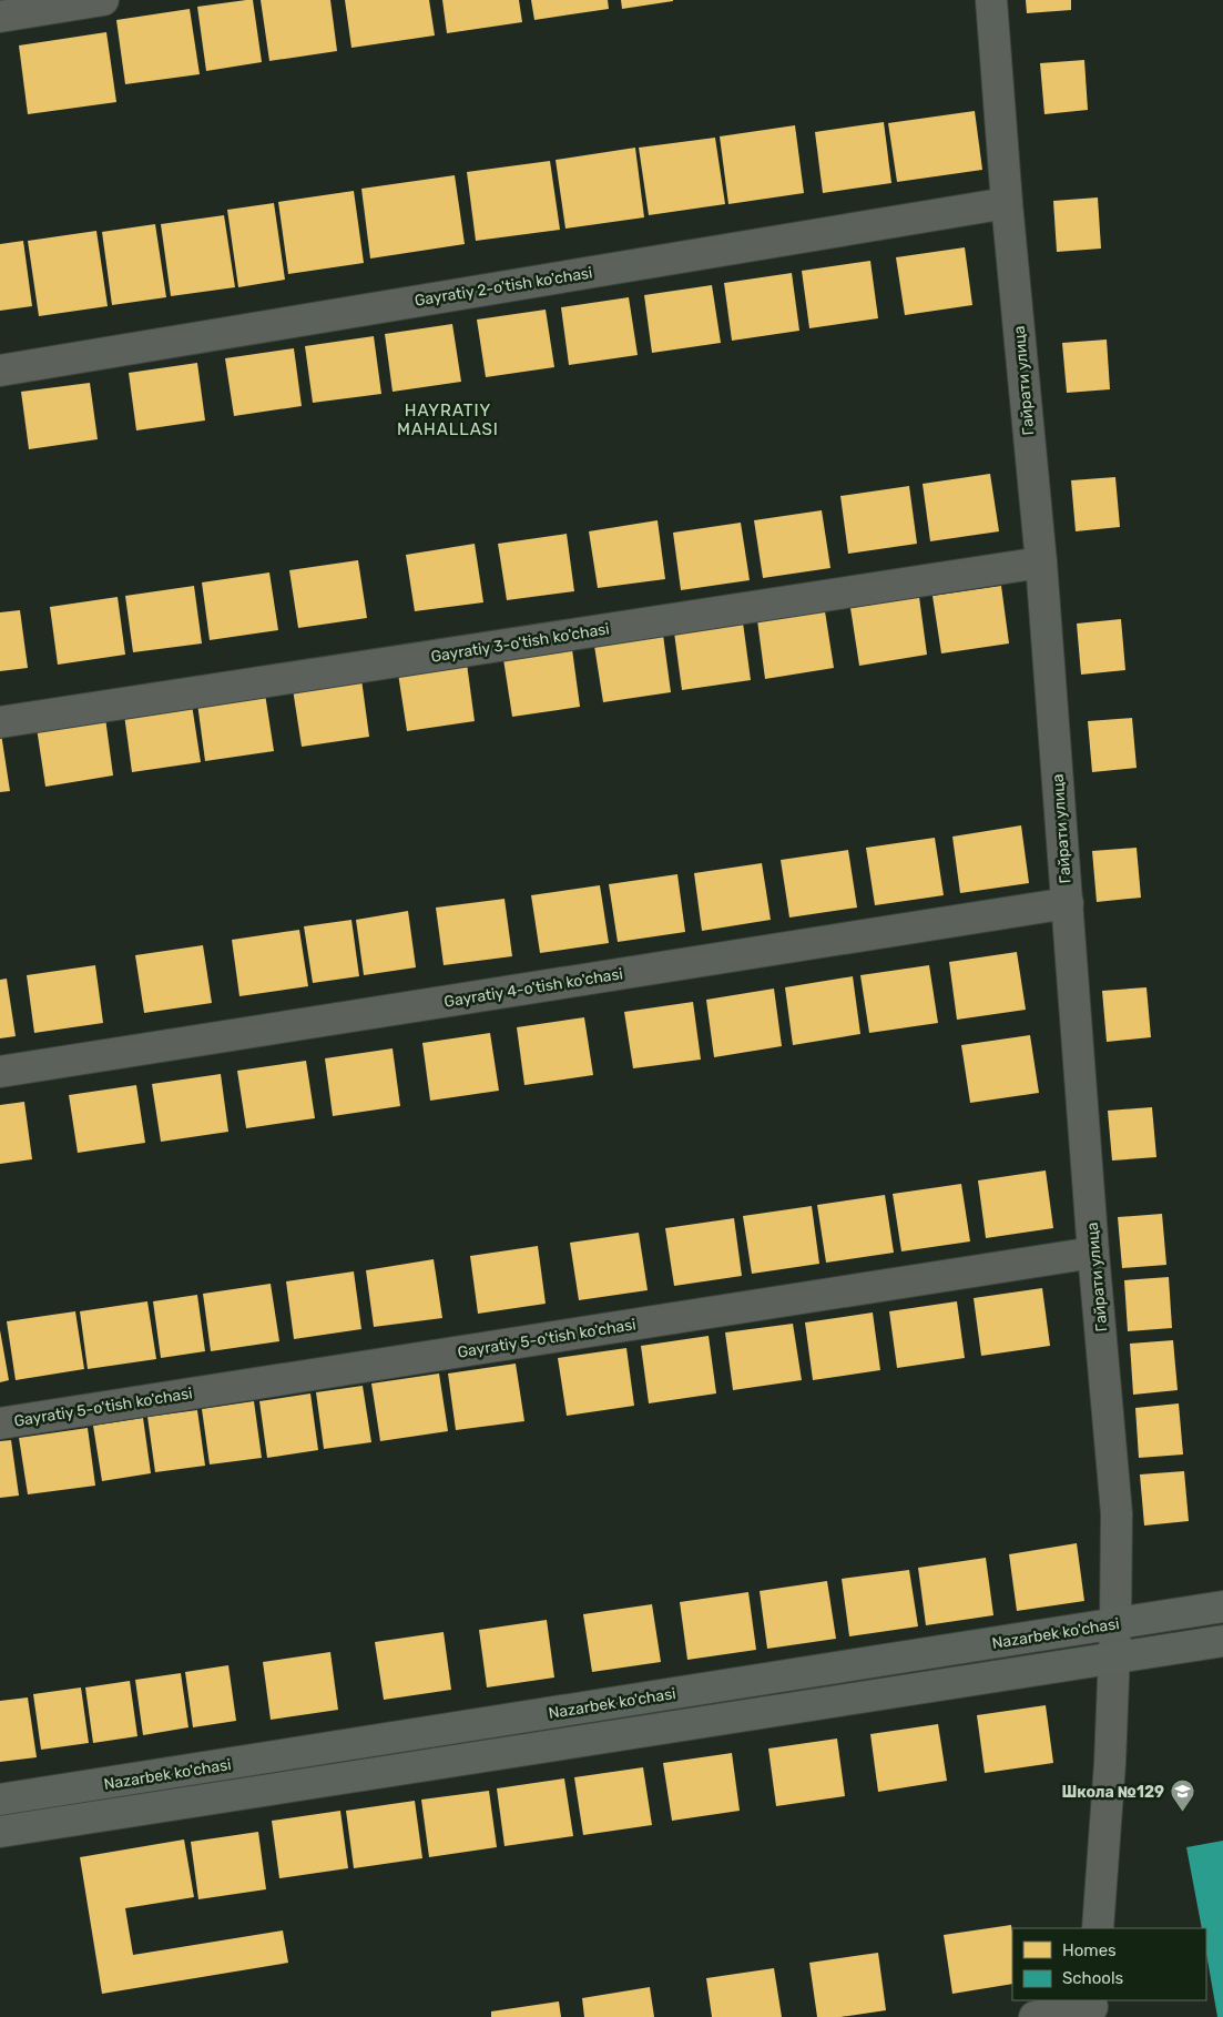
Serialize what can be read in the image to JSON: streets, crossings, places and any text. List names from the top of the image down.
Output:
{
  "streets": {
    "main road": ["Nazarbek ko'chasi"],
    "street": [
      "Gayratiy 2-o'tish ko'chasi",
      "Гайрати улица",
      "Gayratiy 3-o'tish ko'chasi",
      "Gayratiy 4-o'tish ko'chasi",
      "Gayratiy 5-o'tish ko'chasi"
    ]
  },
  "crossings": [
    ["Gayratiy 2-o'tish ko'chasi", "Гайрати улица"],
    ["Гайрати улица", "Gayratiy 3-o'tish ko'chasi"],
    ["Гайрати улица", "Gayratiy 4-o'tish ko'chasi"],
    ["Гайрати улица", "Gayratiy 5-o'tish ko'chasi"],
    ["Гайрати улица", "Nazarbek ko'chasi"]
  ],
  "districts": ["HAYRATIY MAHALLASI"],
  "places": {
    "school or university": ["Школа №129"]
  },
  "legend": ["Homes", "Schools"]
}
